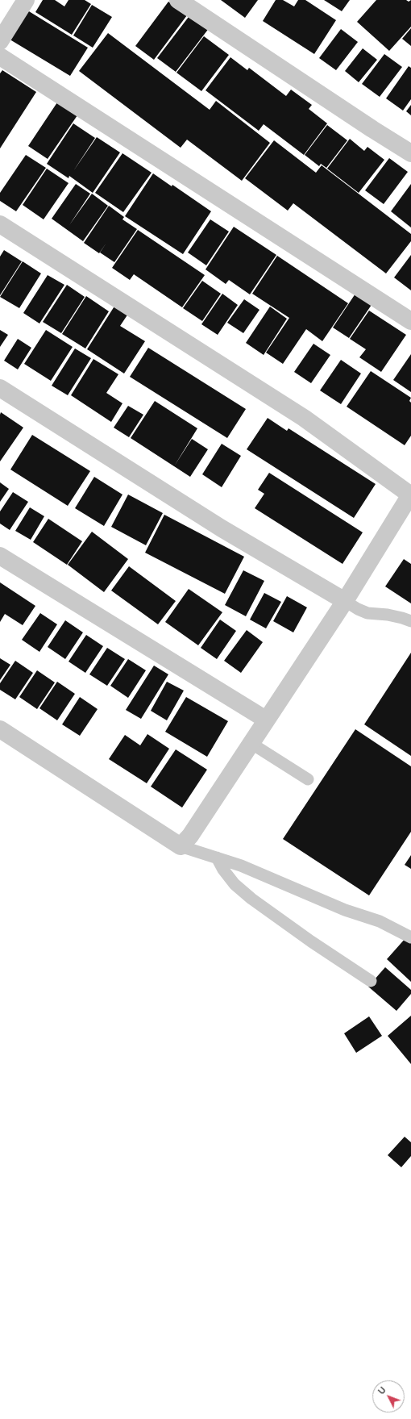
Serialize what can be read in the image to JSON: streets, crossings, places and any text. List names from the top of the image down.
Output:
{
  "north": "top left"
}
